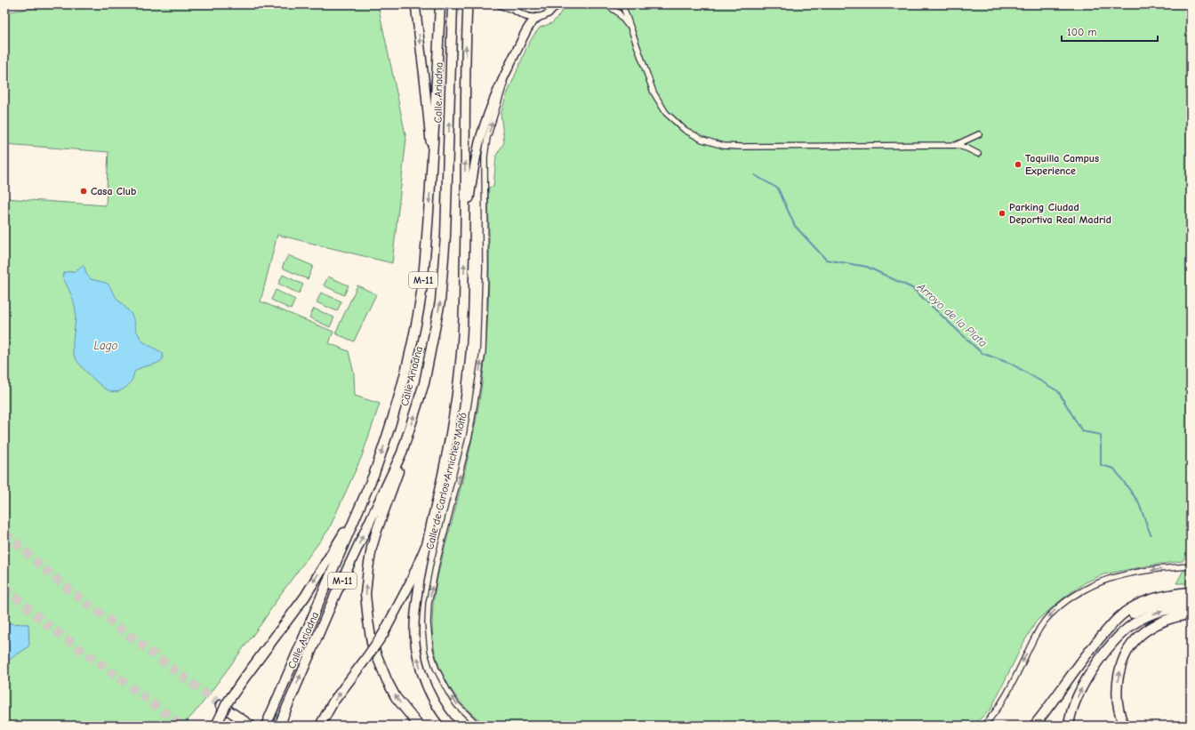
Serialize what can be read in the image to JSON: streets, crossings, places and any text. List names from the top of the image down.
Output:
{
  "streets": {
    "highway": ["Calle Ariadna", "M-11"],
    "street": ["Calle de Carlos Arniches Moltó"]
  },
  "one_way": ["Calle de Carlos Arniches Moltó"],
  "water": ["Arroyo de la Plata", "Lago"],
  "places": ["Taquilla Campus Experience", "Casa Club", "Parking Ciudad Deportiva Real Madrid"],
  "scale_bar": "100 m"
}
